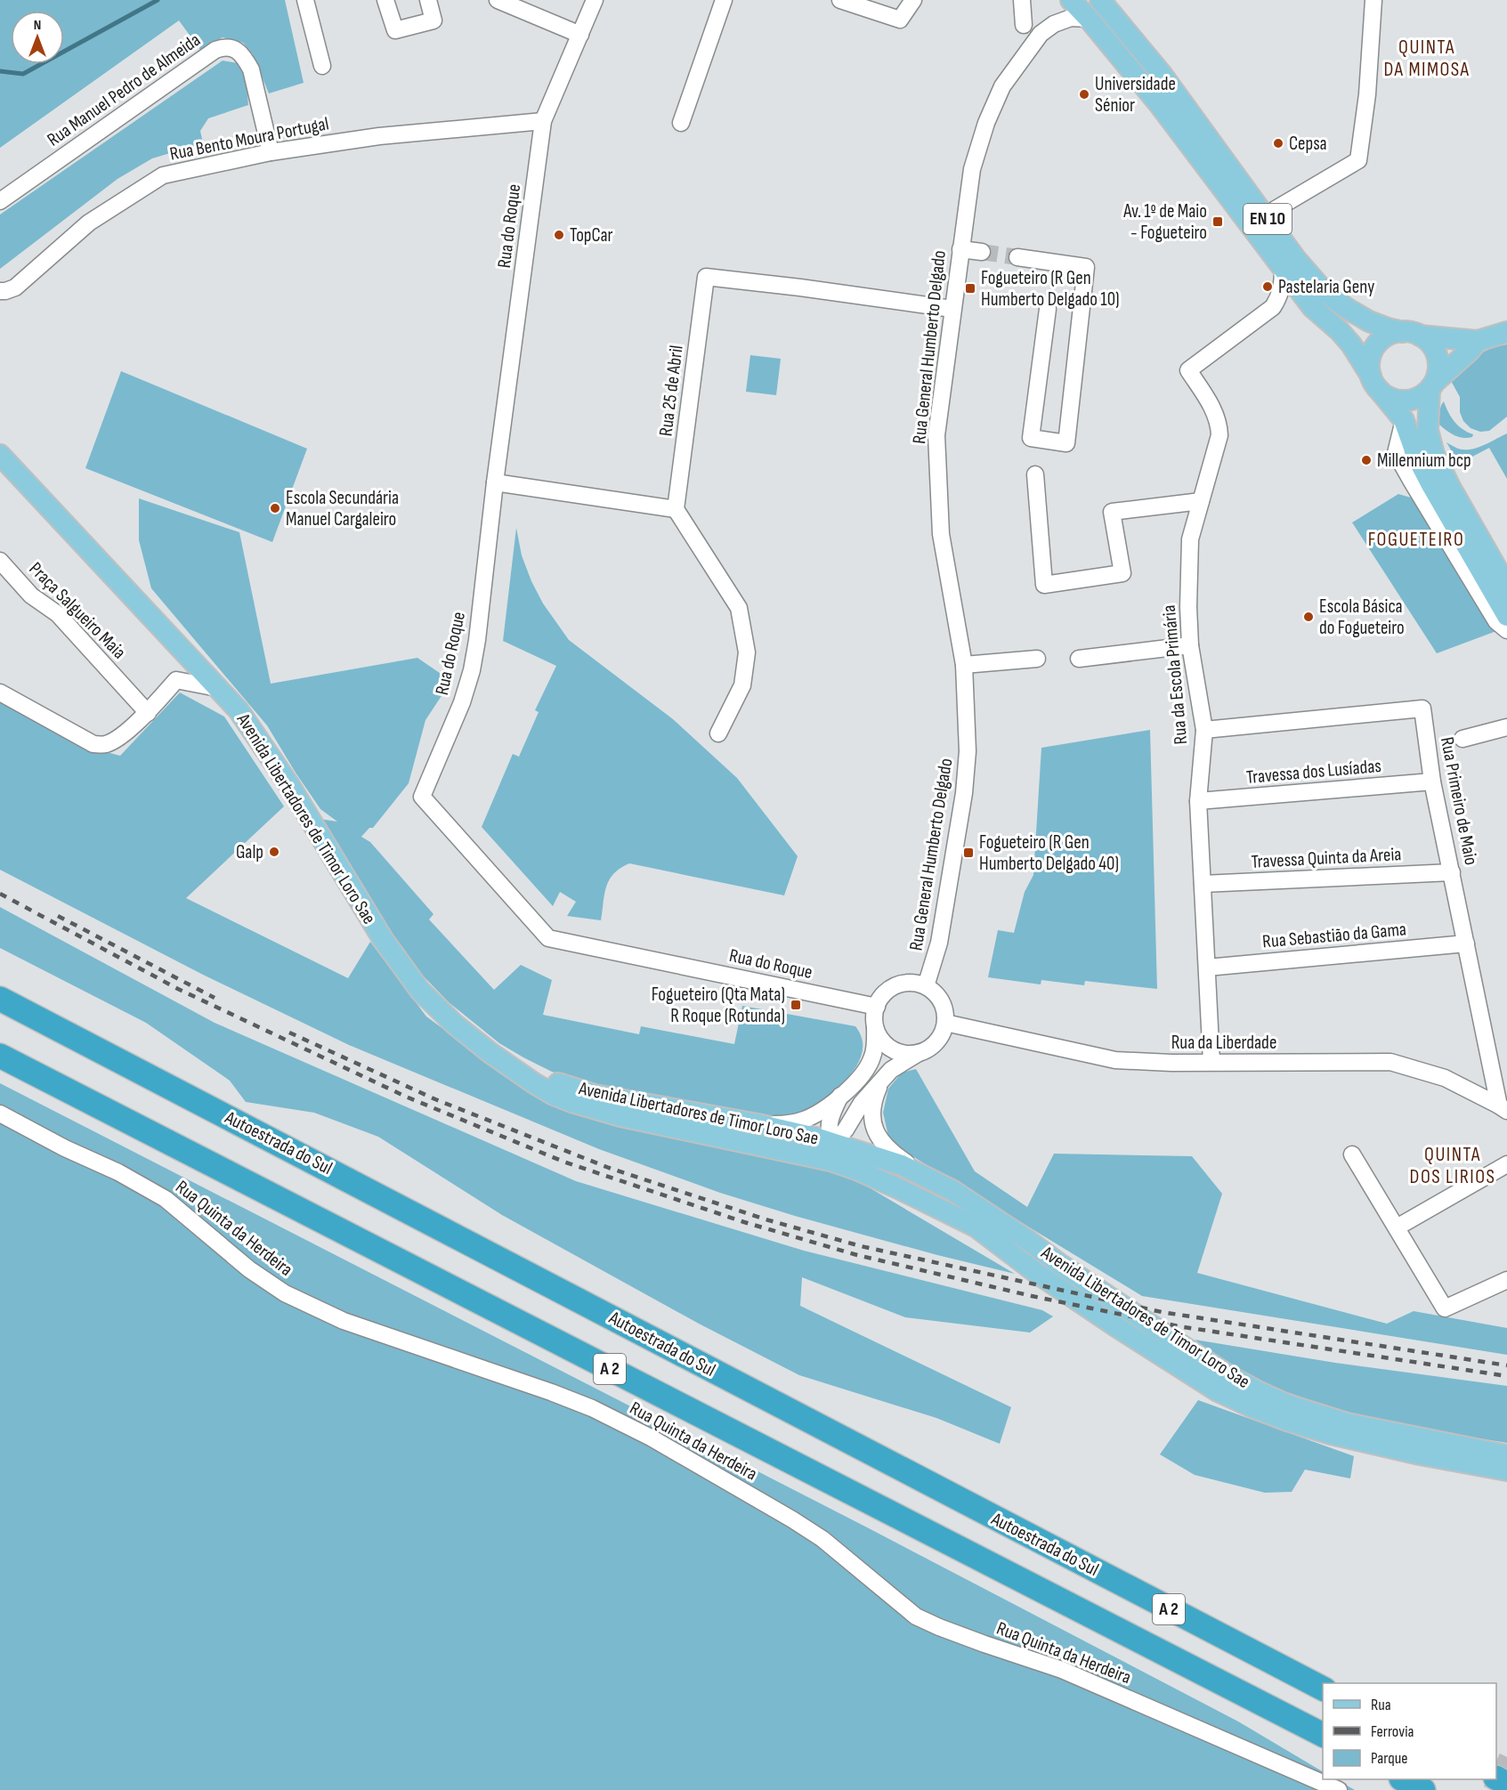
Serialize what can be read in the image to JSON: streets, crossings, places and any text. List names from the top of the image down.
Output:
{
  "streets": {
    "highway": ["Autoestrada do Sul", "A 2"],
    "main road": ["EN 10", "Avenida Libertadores de Timor Loro Sae"],
    "street": [
      "Rua Manuel Pedro de Almeida",
      "Rua Bento Moura Portugal",
      "Rua do Roque",
      "Rua General Humberto Delgado",
      "Rua 25 de Abril",
      "Praça Salgueiro Maia",
      "Rua da Escola Primária",
      "Travessa dos Lusíadas",
      "Rua Primeiro de Maio",
      "Travessa Quinta da Areia",
      "Rua Sebastião da Gama",
      "Rua da Liberdade",
      "Rua Quinta da Herdeira"
    ]
  },
  "crossings": [
    ["Rua Manuel Pedro de Almeida", "Rua Bento Moura Portugal"],
    ["Rua Bento Moura Portugal", "Rua do Roque"],
    ["EN 10", "Rua General Humberto Delgado"],
    ["EN 10", "Rua da Escola Primária"],
    ["Rua do Roque", "Rua General Humberto Delgado"],
    ["Rua do Roque", "Rua da Liberdade"],
    ["Rua General Humberto Delgado", "Rua 25 de Abril"],
    ["Rua General Humberto Delgado", "Rua da Liberdade"],
    ["Rua da Escola Primária", "Travessa dos Lusíadas"],
    ["Rua da Escola Primária", "Rua Primeiro de Maio"],
    ["Rua da Escola Primária", "Travessa Quinta da Areia"],
    ["Rua da Escola Primária", "Rua Sebastião da Gama"],
    ["Rua da Escola Primária", "Rua da Liberdade"],
    ["Travessa dos Lusíadas", "Rua Primeiro de Maio"],
    ["Rua Primeiro de Maio", "Travessa Quinta da Areia"],
    ["Rua Primeiro de Maio", "Rua Sebastião da Gama"],
    ["Rua Primeiro de Maio", "Rua da Liberdade"]
  ],
  "districts": ["QUINTA DA MIMOSA", "FOGUETEIRO", "QUINTA DOS LIRIOS"],
  "places": {
    "other": [
      "Universidade Sénior",
      "Cepsa",
      "TopCar",
      "Pastelaria Geny",
      "Millennium bcp",
      "Escola Secundária Manuel Cargaleiro",
      "Escola Básica do Fogueteiro",
      "Galp"
    ],
    "transit": [
      "Av. 1º de Maio - Fogueteiro",
      "Fogueteiro (R Gen Humberto Delgado 10)",
      "Fogueteiro (R Gen Humberto Delgado 40)",
      "Fogueteiro (Qta Mata) R Roque (Rotunda)"
    ]
  },
  "legend": ["Rua", "Ferrovia", "Parque"],
  "north": "top"
}
